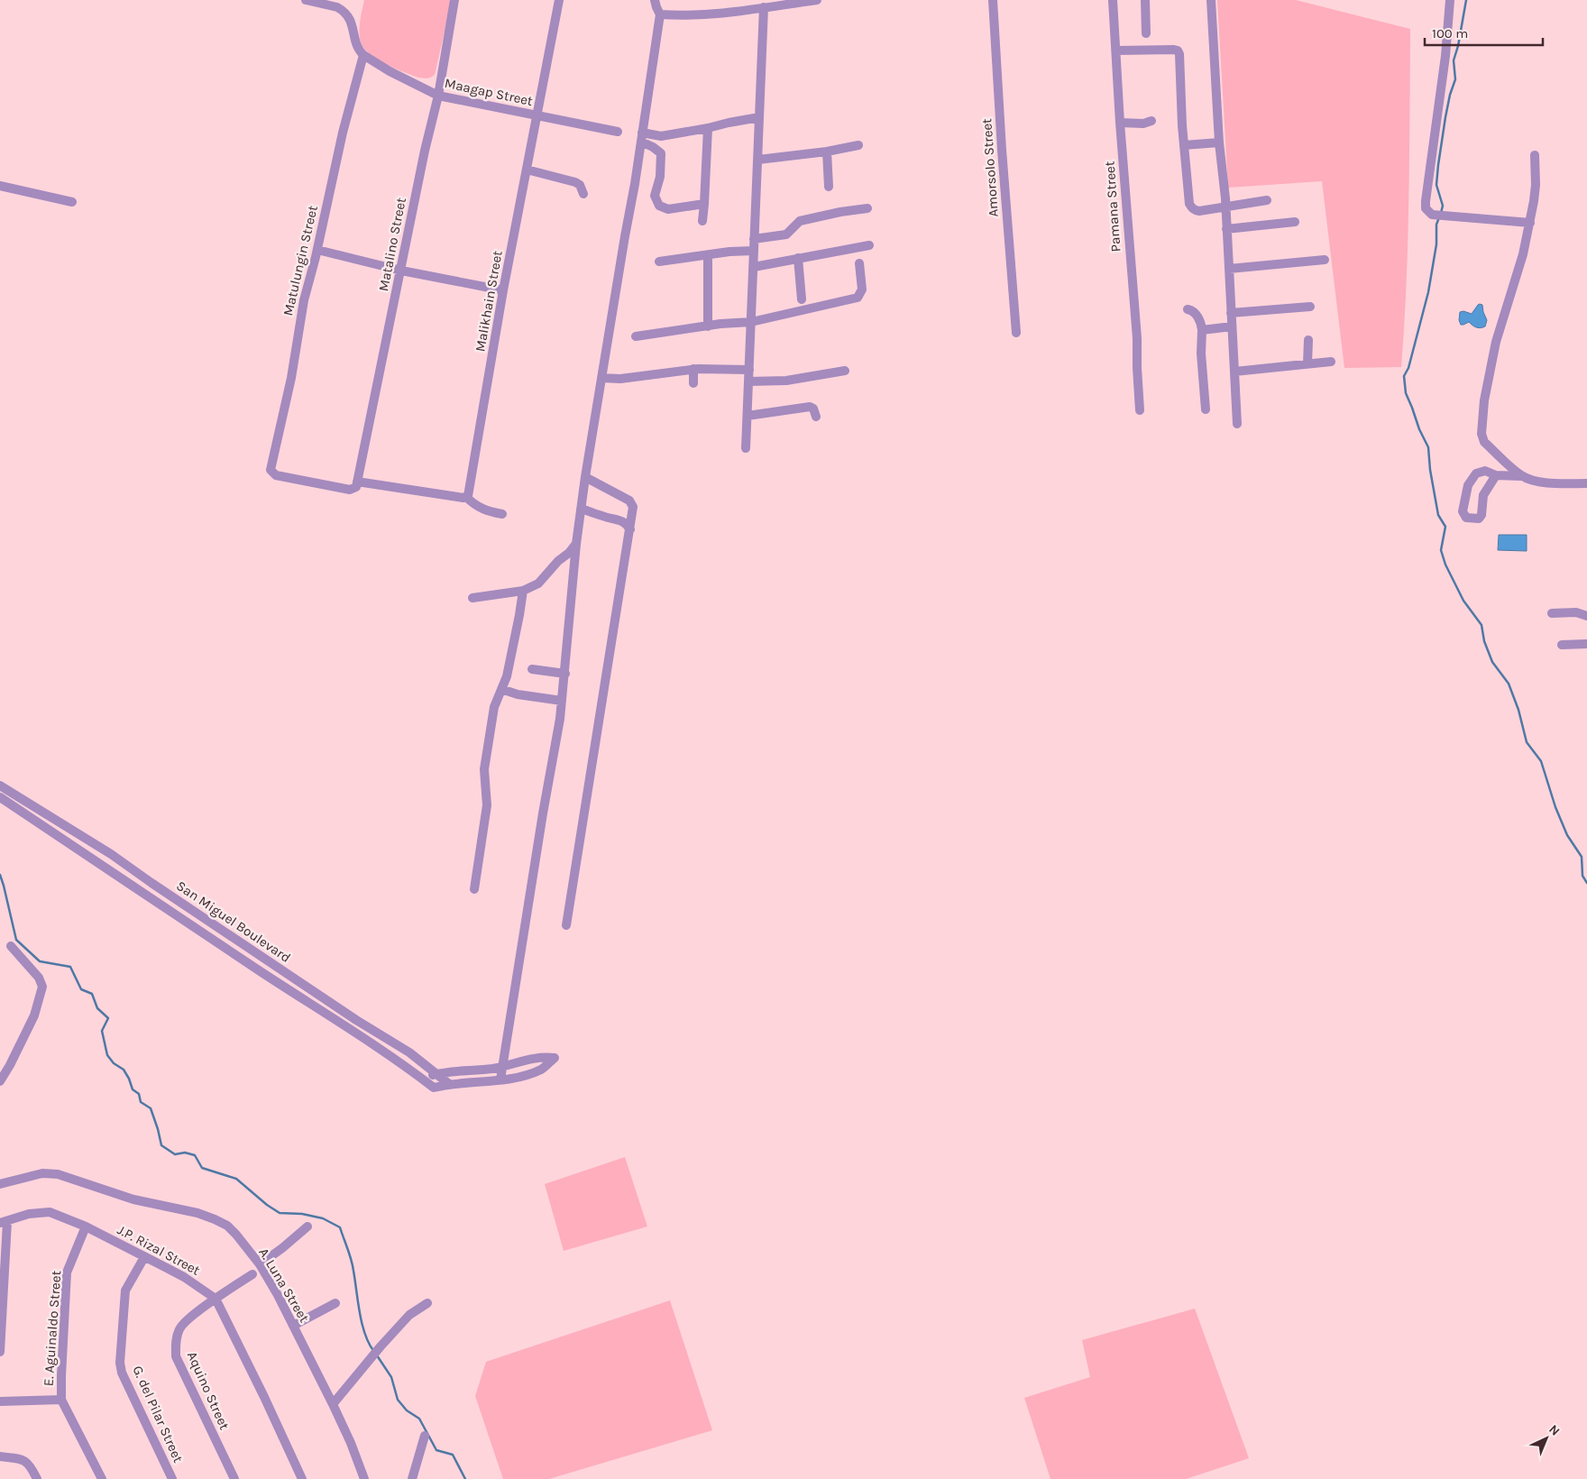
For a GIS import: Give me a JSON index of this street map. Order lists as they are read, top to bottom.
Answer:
{
  "streets": {
    "street": [
      "Maagap Street",
      "Amorsolo Street",
      "Pamana Street",
      "Matalino Street",
      "Matulungin Street",
      "Malikhain Street",
      "San Miguel Boulevard",
      "J.P. Rizal Street",
      "A. Luna Street",
      "E. Aguinaldo Street",
      "Aquino Street",
      "G. del Pilar Street"
    ]
  },
  "crossings": [
    ["Maagap Street", "Matalino Street"],
    ["Maagap Street", "Matulungin Street"],
    ["Maagap Street", "Malikhain Street"],
    ["Matalino Street", "Matulungin Street"],
    ["J.P. Rizal Street", "E. Aguinaldo Street"],
    ["J.P. Rizal Street", "Aquino Street"],
    ["J.P. Rizal Street", "G. del Pilar Street"]
  ],
  "scale_bar": "100 m",
  "north": "top right"
}
